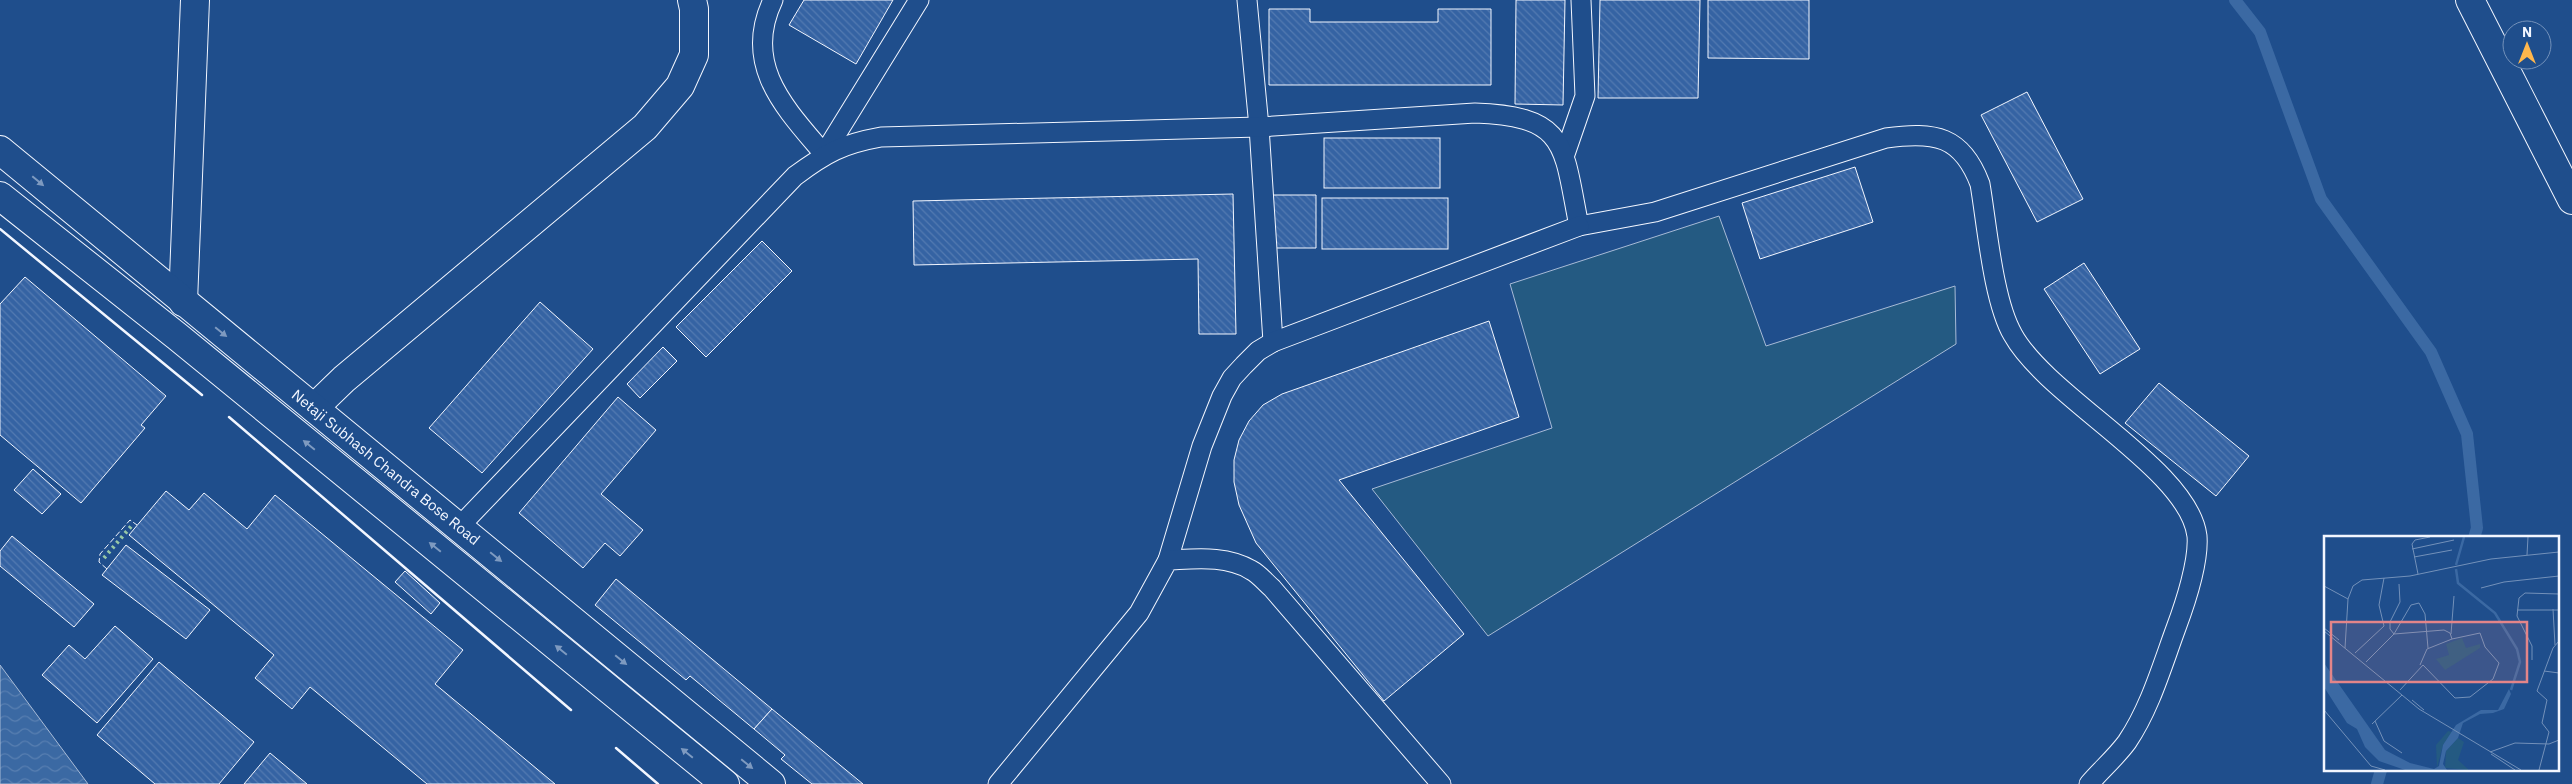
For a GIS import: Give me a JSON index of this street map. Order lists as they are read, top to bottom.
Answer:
{
  "streets": {
    "street": ["Netaji Subhash Chandra Bose Road"]
  },
  "north": "top"
}
